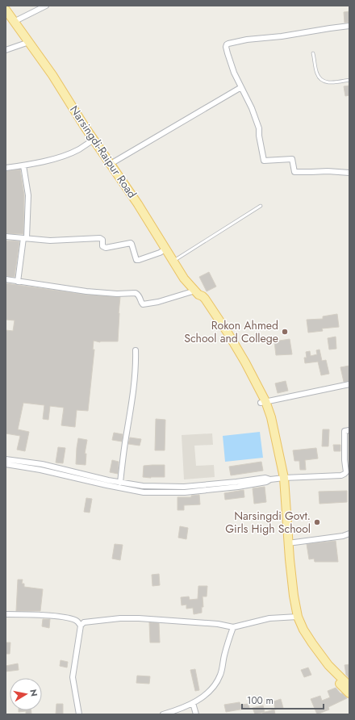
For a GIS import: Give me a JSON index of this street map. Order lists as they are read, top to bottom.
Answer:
{
  "streets": {
    "main road": ["Narsingdi-Raipur Road"]
  },
  "places": ["Rokon Ahmed School and College", "Narsingdi Govt. Girls High School"],
  "scale_bar": "100 m",
  "north": "right"
}
